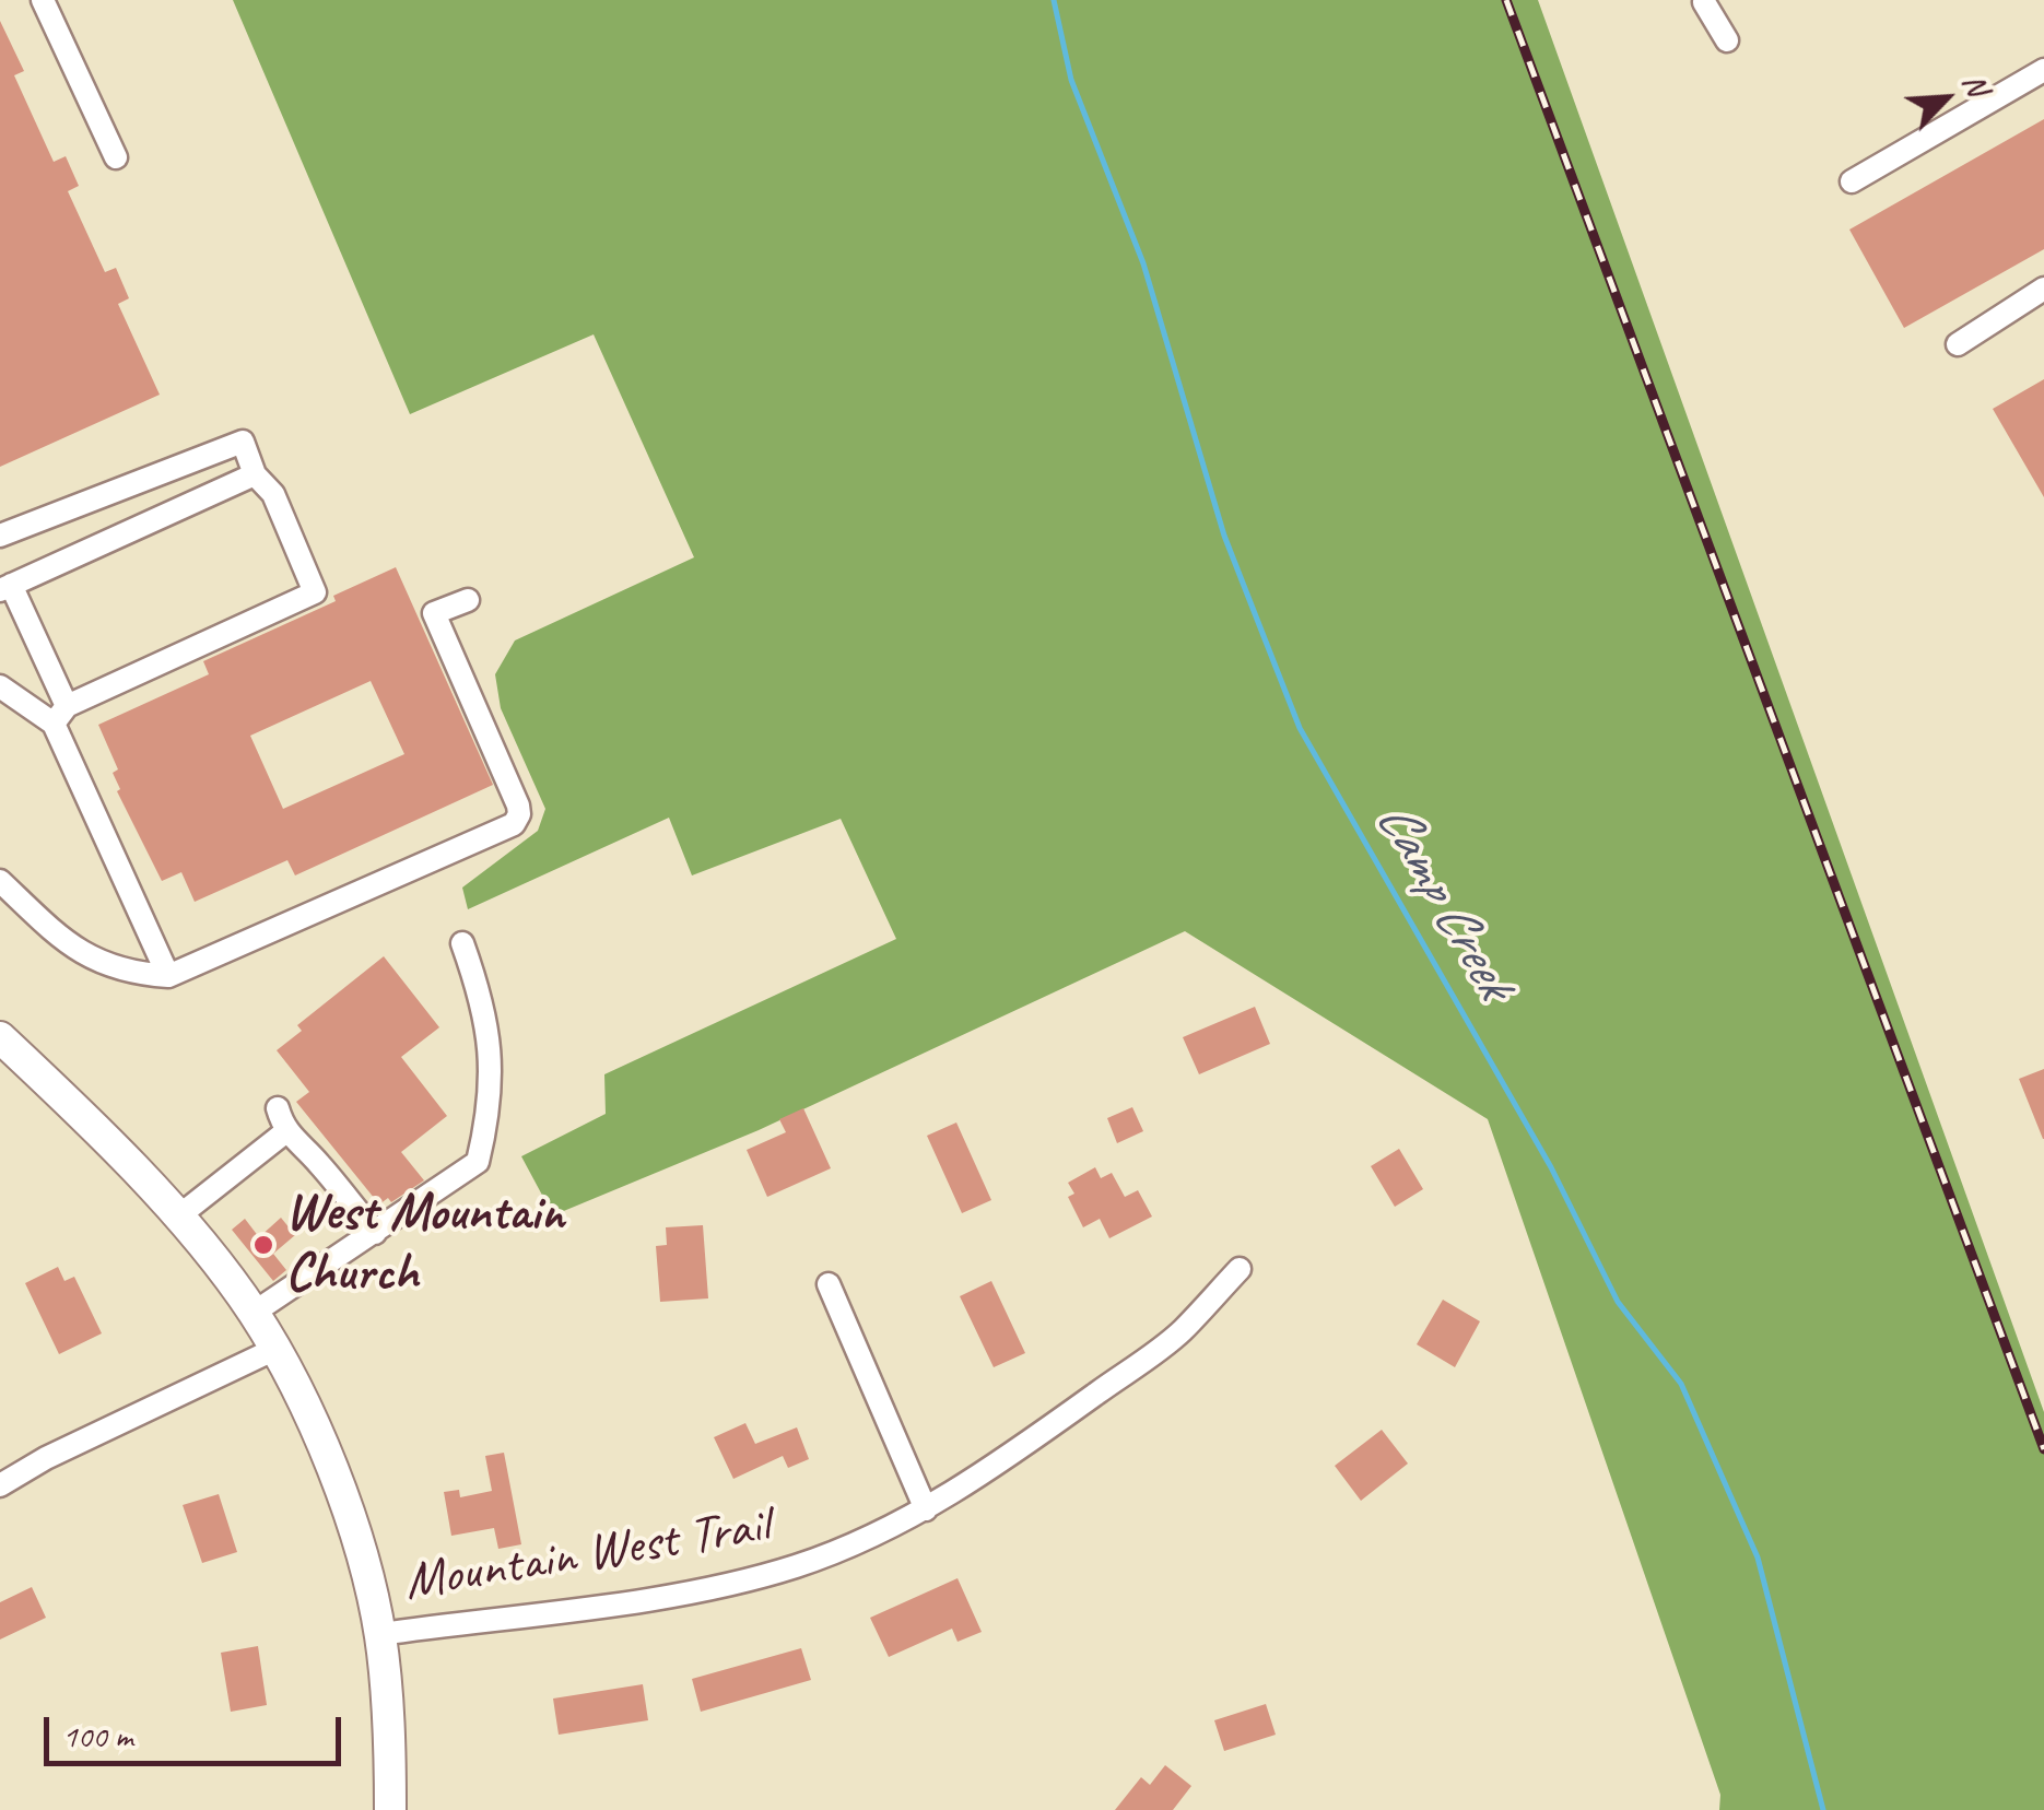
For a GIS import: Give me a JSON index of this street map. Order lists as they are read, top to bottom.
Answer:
{
  "streets": {
    "street": ["Mountain West Trail"]
  },
  "water": ["Camp Creek"],
  "places": ["West Mountain Church"],
  "scale_bar": "100 m",
  "north": "top right"
}
